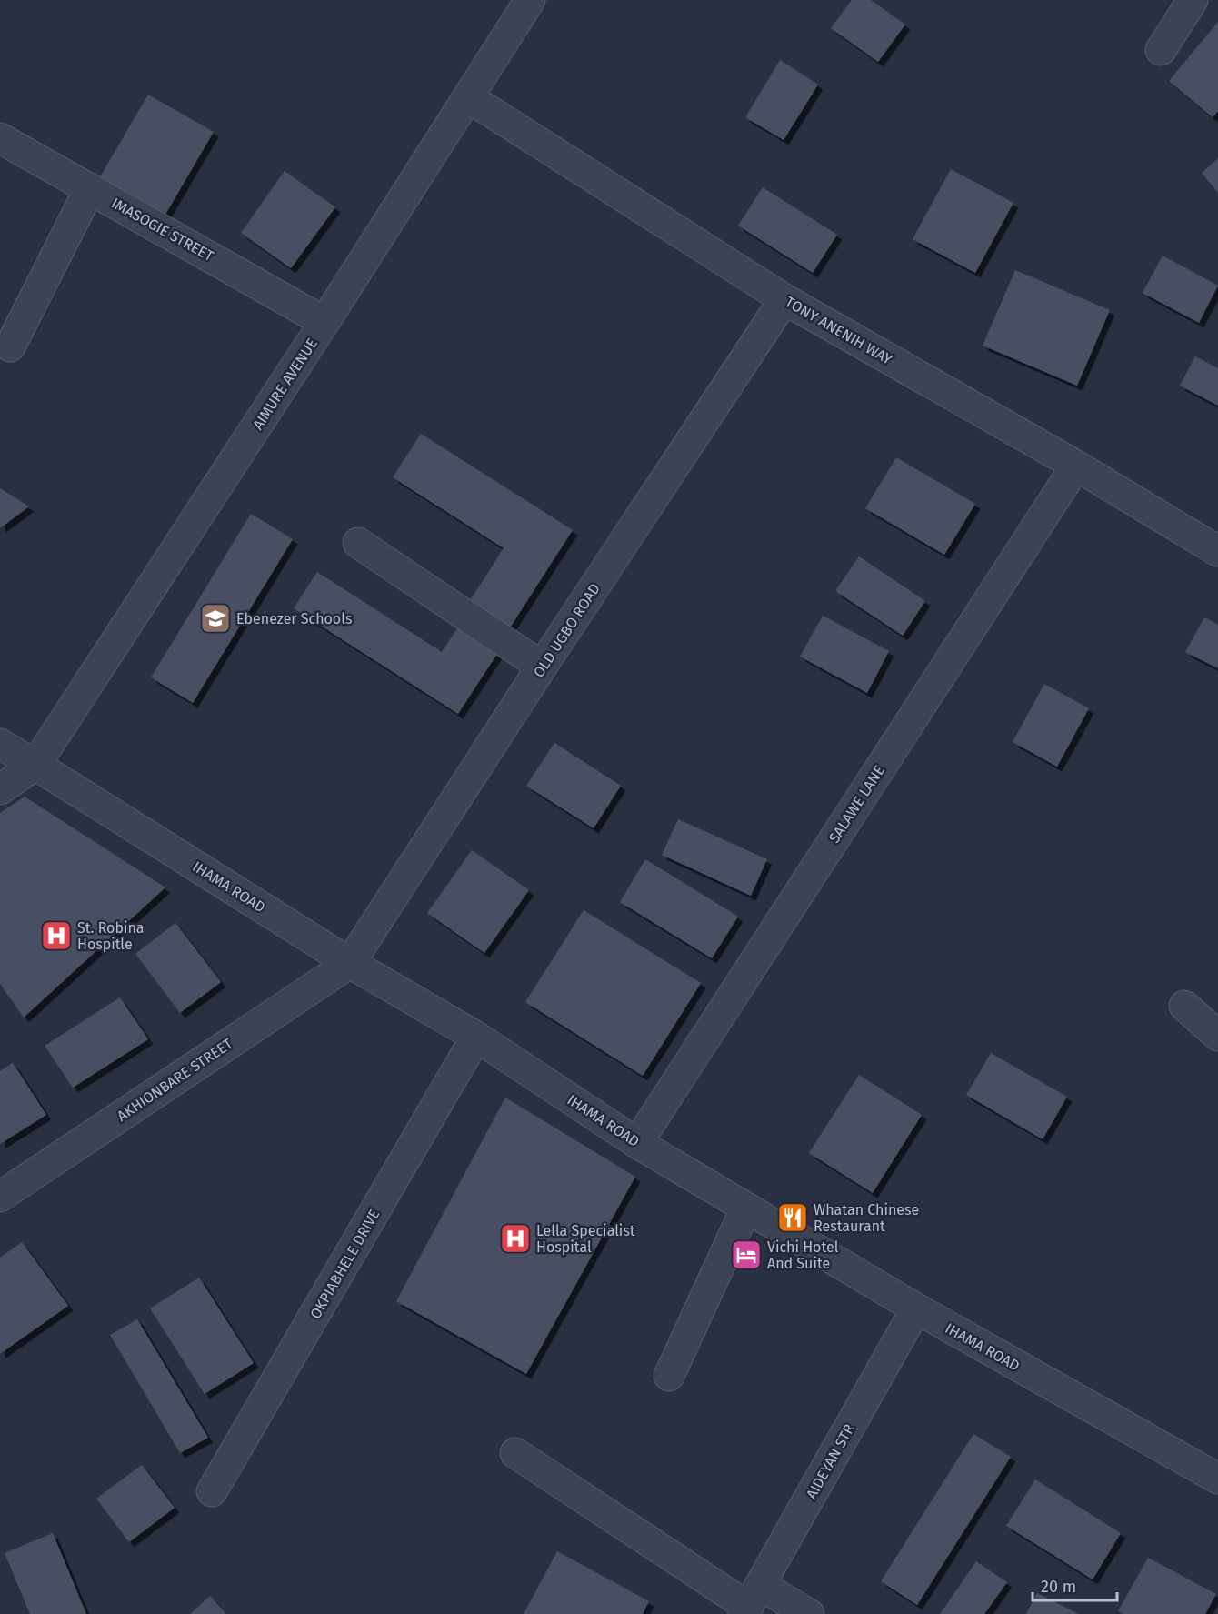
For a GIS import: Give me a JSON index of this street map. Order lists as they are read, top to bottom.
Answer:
{
  "streets": {
    "street": [
      "IMASOGIE STREET",
      "TONY ANENIH WAY",
      "AIMURE AVENUE",
      "OLD UGBO ROAD",
      "SALAWE LANE",
      "IHAMA ROAD",
      "AKHIONBARE STREET",
      "OKPIABHELE DRIVE",
      "AIDEYAN STR"
    ]
  },
  "crossings": [
    ["IMASOGIE STREET", "AIMURE AVENUE"],
    ["TONY ANENIH WAY", "AIMURE AVENUE"],
    ["TONY ANENIH WAY", "OLD UGBO ROAD"],
    ["TONY ANENIH WAY", "SALAWE LANE"],
    ["AIMURE AVENUE", "IHAMA ROAD"],
    ["OLD UGBO ROAD", "IHAMA ROAD"],
    ["OLD UGBO ROAD", "AKHIONBARE STREET"],
    ["SALAWE LANE", "IHAMA ROAD"],
    ["IHAMA ROAD", "AKHIONBARE STREET"],
    ["IHAMA ROAD", "OKPIABHELE DRIVE"],
    ["IHAMA ROAD", "AIDEYAN STR"]
  ],
  "places": {
    "school or university": ["Ebenezer Schools"],
    "hospital": ["St. Robina Hospitle", "Lella Specialist Hospital"],
    "restaurant": ["Whatan Chinese Restaurant"],
    "hotel": ["Vichi Hotel And Suite"]
  },
  "scale_bar": "20 m"
}
